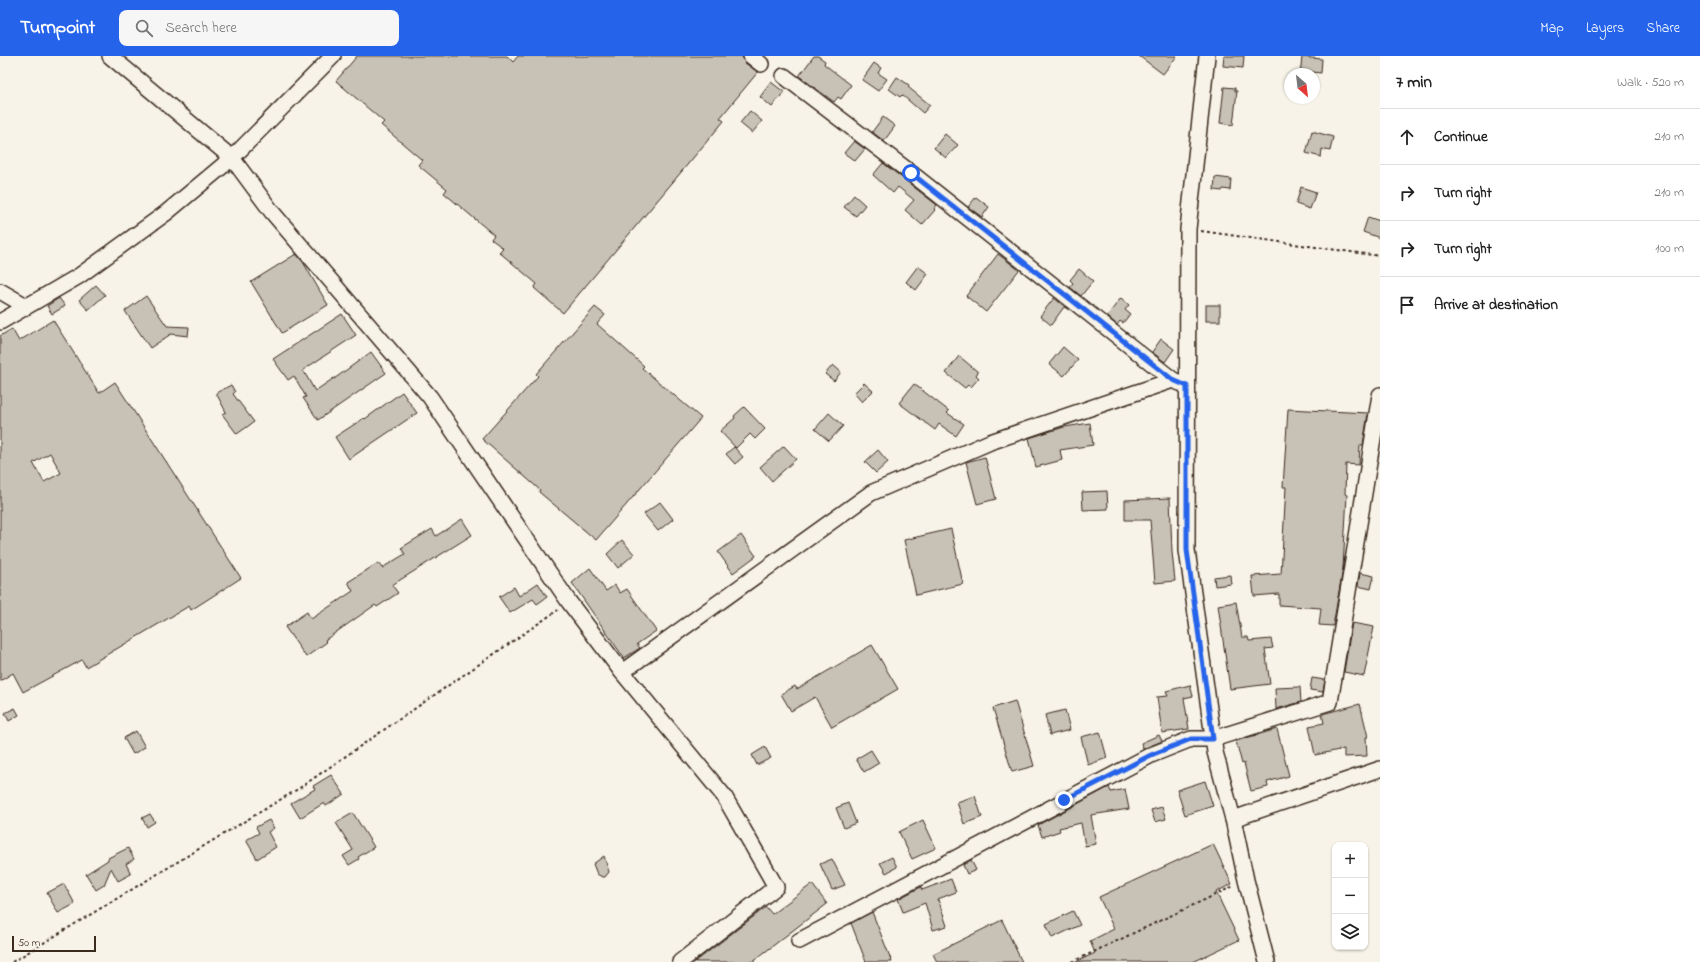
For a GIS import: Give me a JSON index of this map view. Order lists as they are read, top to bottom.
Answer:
{
  "scale_bar": "50 m",
  "north": "bottom right",
  "page": {
    "header": "Turnpoint",
    "search": "Search here",
    "nav": ["Map", "Layers", "Share"],
    "heading": ["7 min", "Walk · 520 m"],
    "list": [
      ["Continue", "210 m"],
      ["Turn right", "210 m"],
      ["Turn right", "100 m"],
      "Arrive at destination"
    ],
    "map_buttons": ["+", "−"],
    "scale": "50 m"
  }
}
